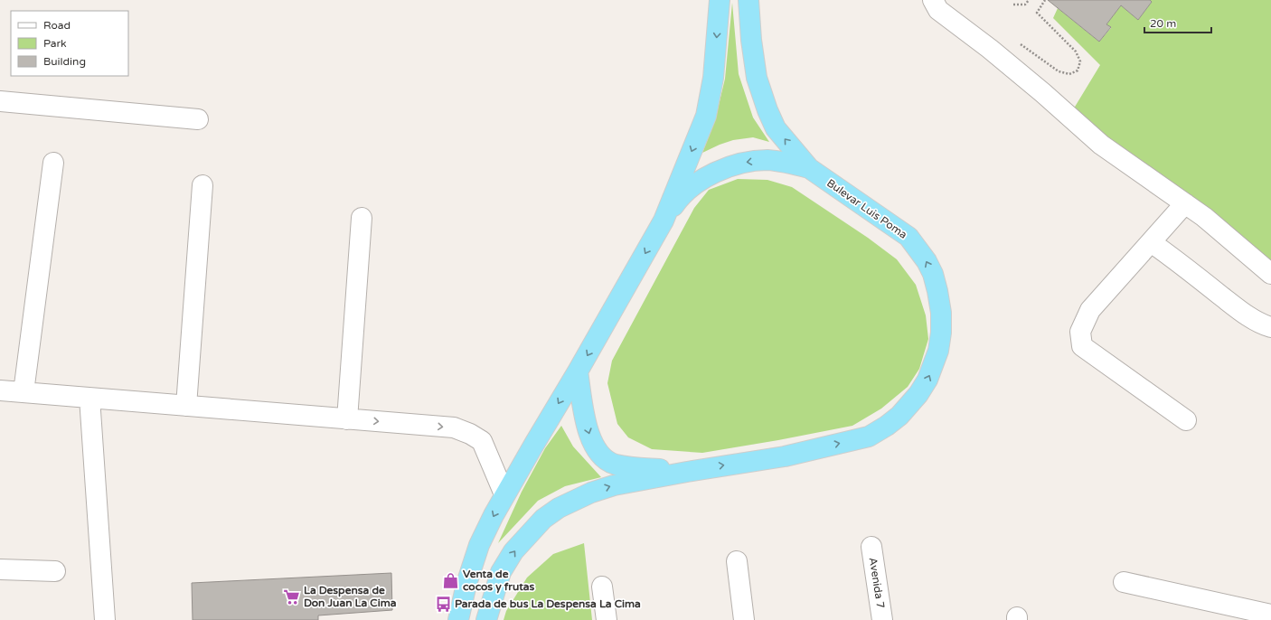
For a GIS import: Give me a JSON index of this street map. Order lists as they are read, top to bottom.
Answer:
{
  "streets": {
    "highway": ["Bulevar Luis Poma"],
    "street": ["Avenida 7"]
  },
  "places": {
    "shop": ["Venta de cocos y frutas"],
    "supermarket": ["La Despensa de Don Juan La Cima"],
    "bus stop": ["Parada de bus La Despensa La Cima"]
  },
  "legend": ["Road", "Park", "Building"],
  "scale_bar": "20 m"
}
